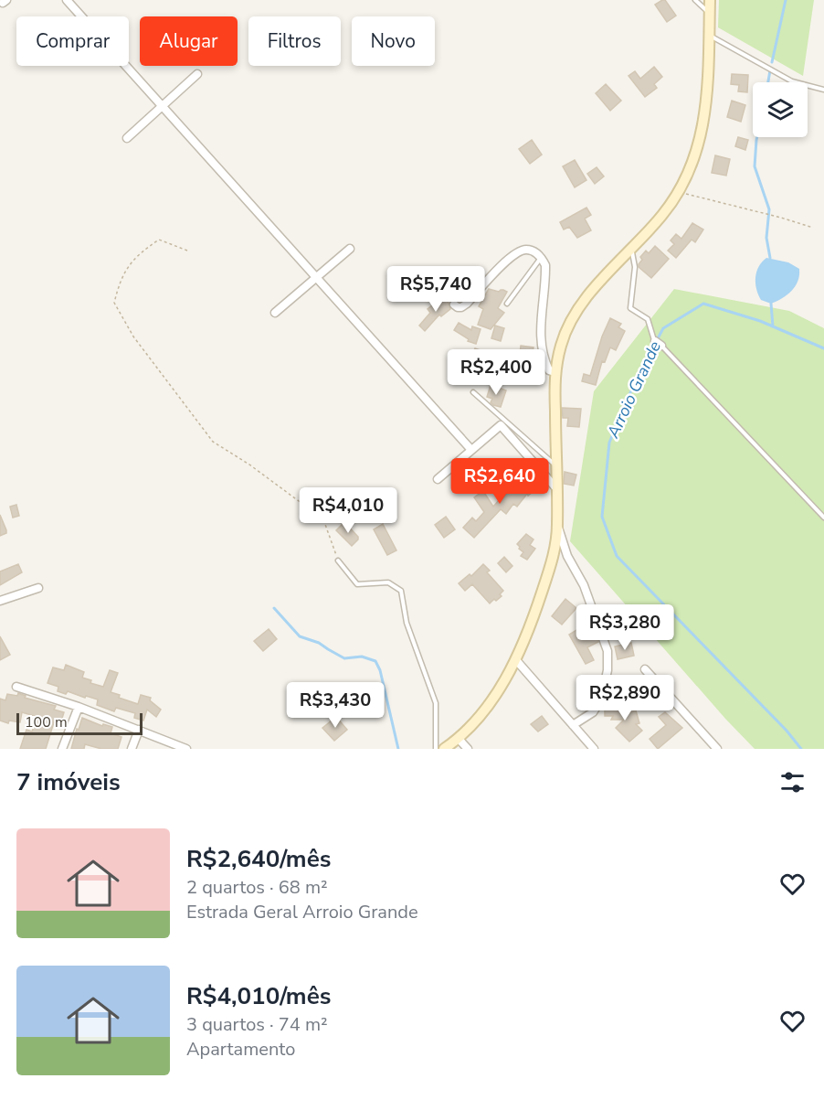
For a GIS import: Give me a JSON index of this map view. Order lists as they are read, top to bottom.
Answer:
{
  "water": ["Arroio Grande"],
  "scale_bar": "100 m",
  "page": {
    "chip": [
      "Comprar",
      "Alugar",
      "Filtros",
      "Novo"
    ],
    "price": [
      "R$5,740",
      "R$2,400",
      "R$2,640",
      "R$4,010",
      "R$3,280",
      "R$2,890",
      "R$3,430"
    ],
    "scale": "100 m",
    "heading": "7 imóveis",
    "list": [
      {
        "name": "R$2,640/mês",
        "note": "2 quartos · 68 m² · Estrada Geral Arroio Grande"
      },
      {
        "name": "R$4,010/mês",
        "note": "3 quartos · 74 m² · Apartamento"
      }
    ]
  }
}
